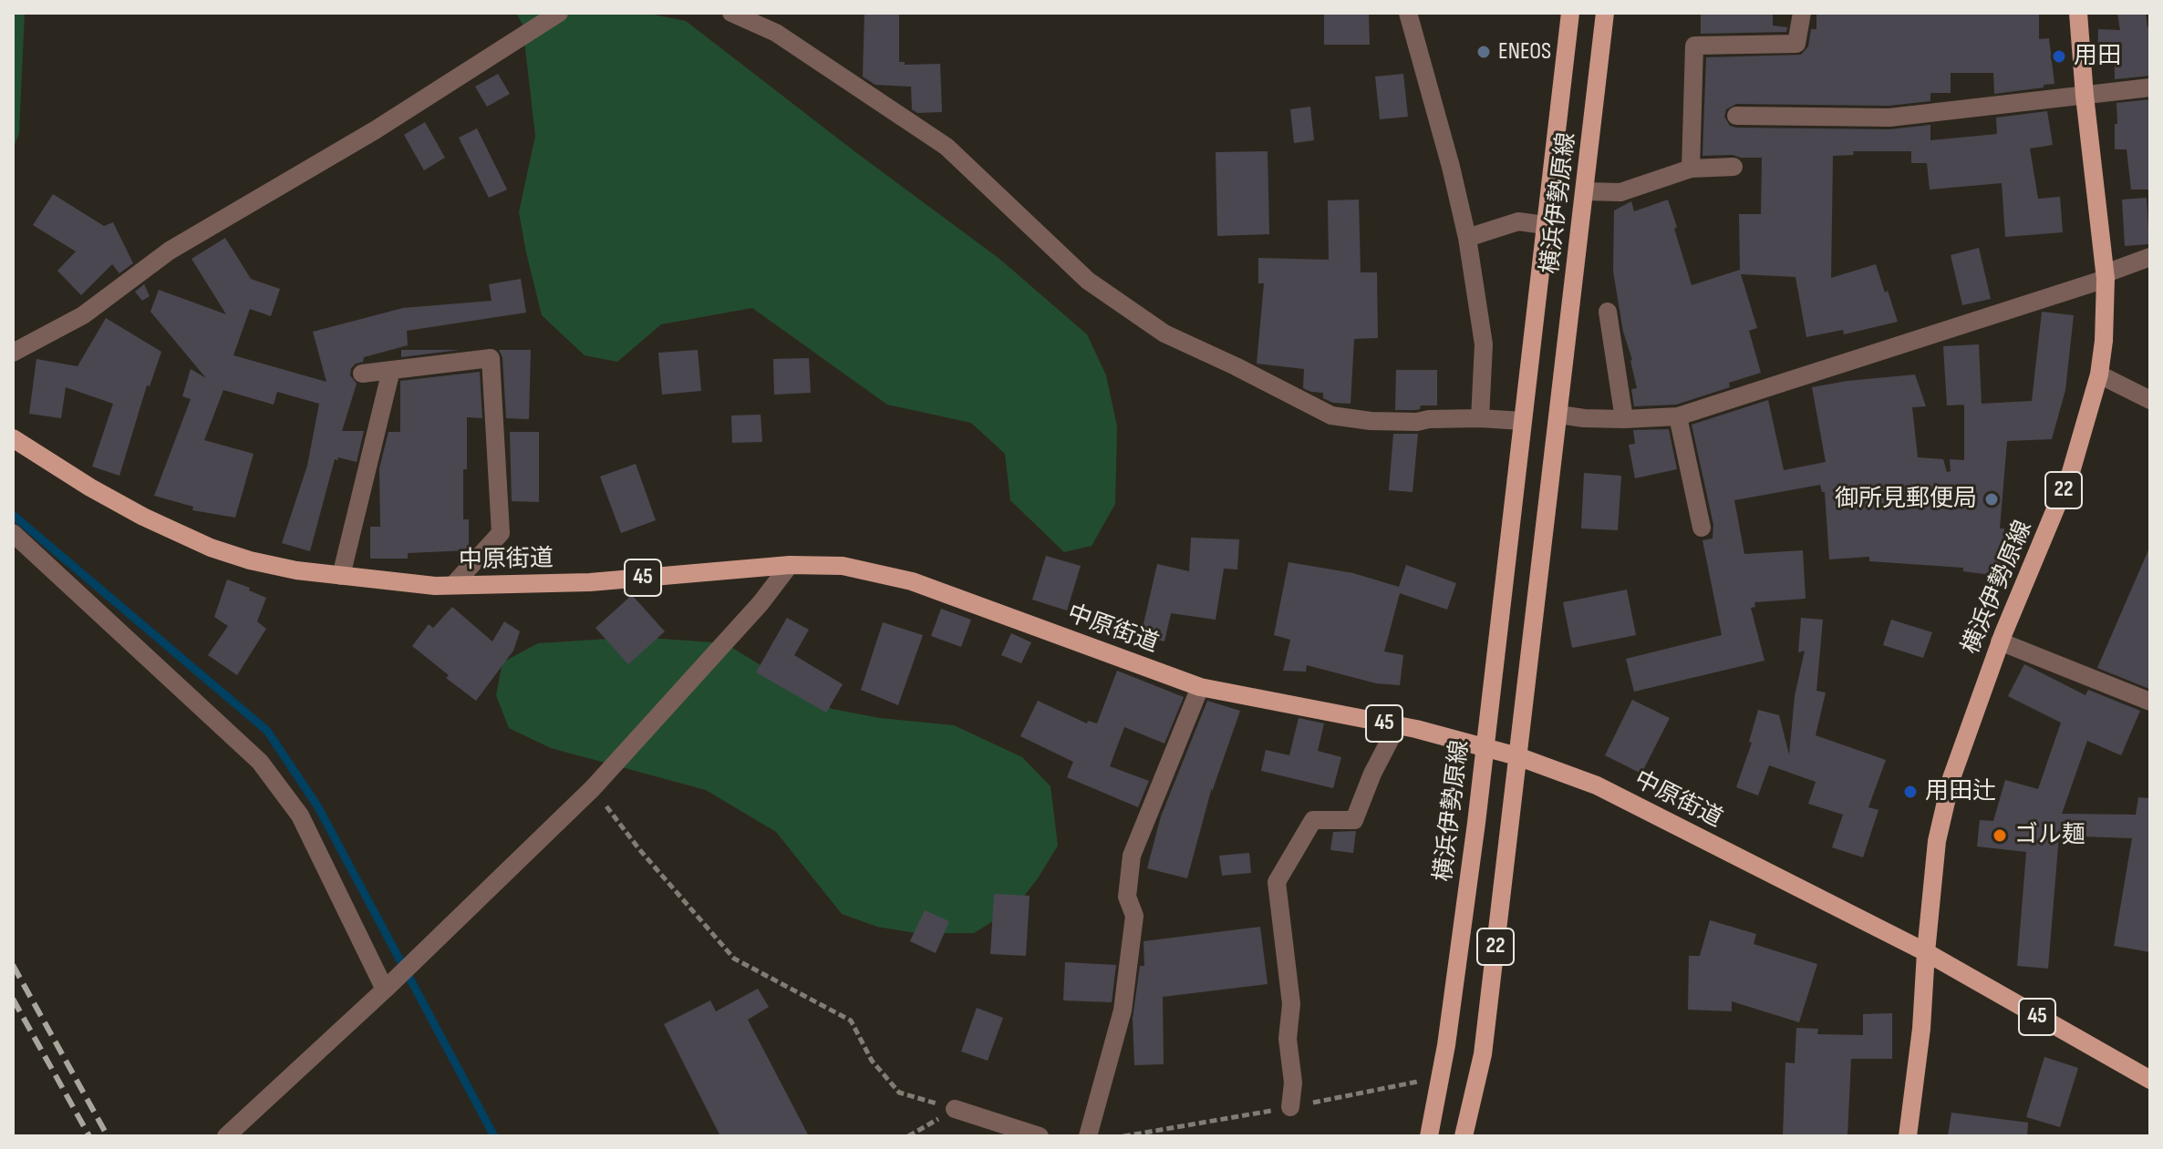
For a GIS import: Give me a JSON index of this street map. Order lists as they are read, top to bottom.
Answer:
{
  "streets": {
    "main road": [
      "横浜伊勢原線",
      "22",
      "中原街道",
      "45"
    ]
  },
  "crossings": [
    ["横浜伊勢原線", "中原街道"]
  ],
  "places": [
    "ENEOS",
    "用田",
    "御所見郵便局",
    "用田辻",
    "ゴル麺"
  ]
}
